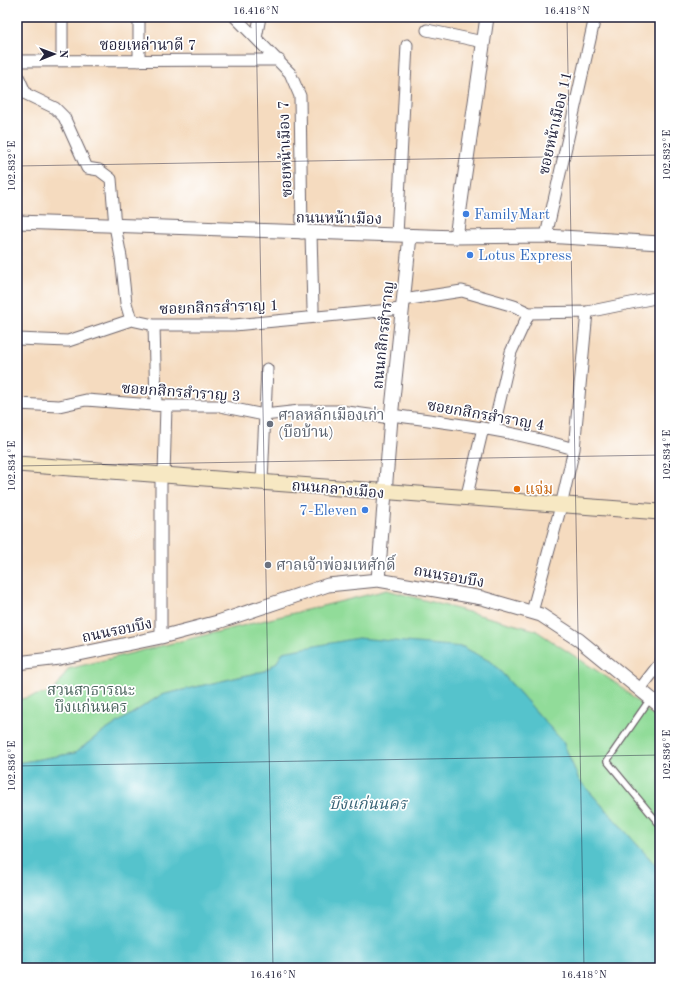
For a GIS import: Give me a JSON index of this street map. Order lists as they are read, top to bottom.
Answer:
{
  "streets": {
    "main road": ["ถนนกลางเมือง"],
    "street": [
      "ซอยเหล่านาดี 7",
      "ซอยหน้าเมือง 11",
      "ซอยหน้าเมือง 7",
      "ถนนหน้าเมือง",
      "ซอยกสิกรสำราญ 1",
      "ถนนกสิกรสำราญ",
      "ซอยกสิกรสำราญ 3",
      "ซอยกสิกรสำราญ 4",
      "ถนนรอบบึง"
    ]
  },
  "crossings": [
    ["ซอยเหล่านาดี 7", "ซอยหน้าเมือง 7"],
    ["ซอยหน้าเมือง 11", "ถนนหน้าเมือง"],
    ["ซอยหน้าเมือง 7", "ถนนหน้าเมือง"],
    ["ถนนหน้าเมือง", "ถนนกสิกรสำราญ"],
    ["ซอยกสิกรสำราญ 1", "ถนนกสิกรสำราญ"],
    ["ถนนกสิกรสำราญ", "ซอยกสิกรสำราญ 3"],
    ["ถนนกสิกรสำราญ", "ซอยกสิกรสำราญ 4"],
    ["ถนนกสิกรสำราญ", "ถนนกลางเมือง"],
    ["ถนนกสิกรสำราญ", "ถนนรอบบึง"],
    ["ซอยกสิกรสำราญ 3", "ซอยกสิกรสำราญ 4"]
  ],
  "water": ["บึงแก่นนคร"],
  "parks": ["สวนสาธารณะ บึงแก่นนคร"],
  "places": [
    "FamilyMart",
    "Lotus Express",
    "ศาลหลักเมืองเก่า (บือบ้าน)",
    "แจ่ม",
    "7-Eleven",
    "ศาลเจ้าพ่อมเหศักดิ์"
  ],
  "north": "right",
  "coordinates": [
    "16.416°N",
    "16.418°N",
    "102.832°E",
    "102.834°E",
    "102.836°E"
  ]
}
